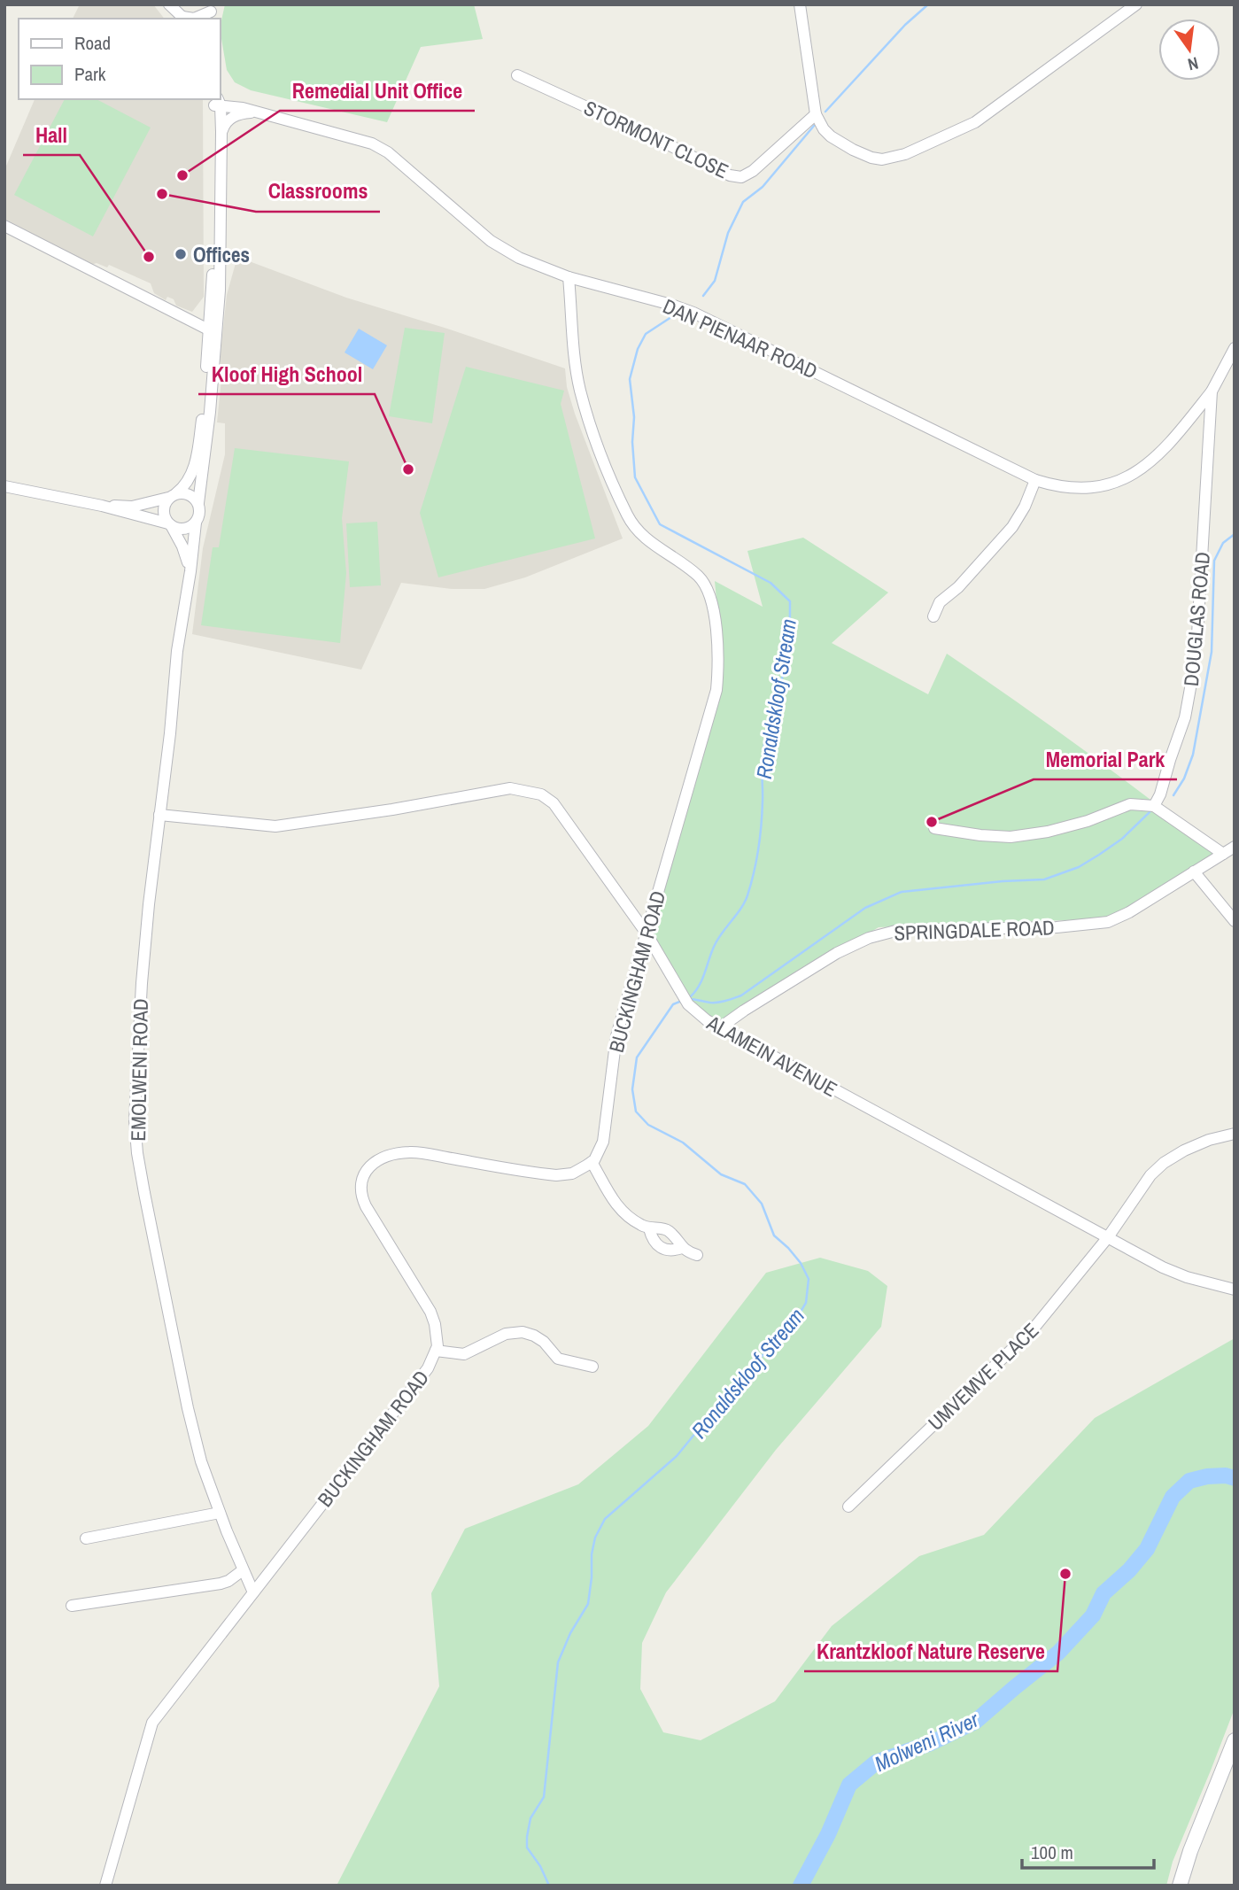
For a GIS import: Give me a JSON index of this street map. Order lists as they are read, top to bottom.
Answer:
{
  "streets": {
    "street": [
      "STORMONT CLOSE",
      "DAN PIENAAR ROAD",
      "DOUGLAS ROAD",
      "SPRINGDALE ROAD",
      "BUCKINGHAM ROAD",
      "ALAMEIN AVENUE",
      "EMOLWENI ROAD",
      "UMVEMVE PLACE"
    ]
  },
  "crossings": [
    ["DAN PIENAAR ROAD", "DOUGLAS ROAD"],
    ["DAN PIENAAR ROAD", "BUCKINGHAM ROAD"],
    ["SPRINGDALE ROAD", "ALAMEIN AVENUE"],
    ["BUCKINGHAM ROAD", "ALAMEIN AVENUE"],
    ["BUCKINGHAM ROAD", "EMOLWENI ROAD"],
    ["ALAMEIN AVENUE", "EMOLWENI ROAD"],
    ["ALAMEIN AVENUE", "UMVEMVE PLACE"]
  ],
  "water": ["Ronaldskloof Stream", "Molweni River"],
  "places": [
    "Remedial Unit Office",
    "Classrooms",
    "Offices",
    "Hall",
    "Kloof High School",
    "Memorial Park",
    "Krantzkloof Nature Reserve"
  ],
  "legend": ["Road", "Park"],
  "scale_bar": "100 m",
  "north": "bottom"
}
